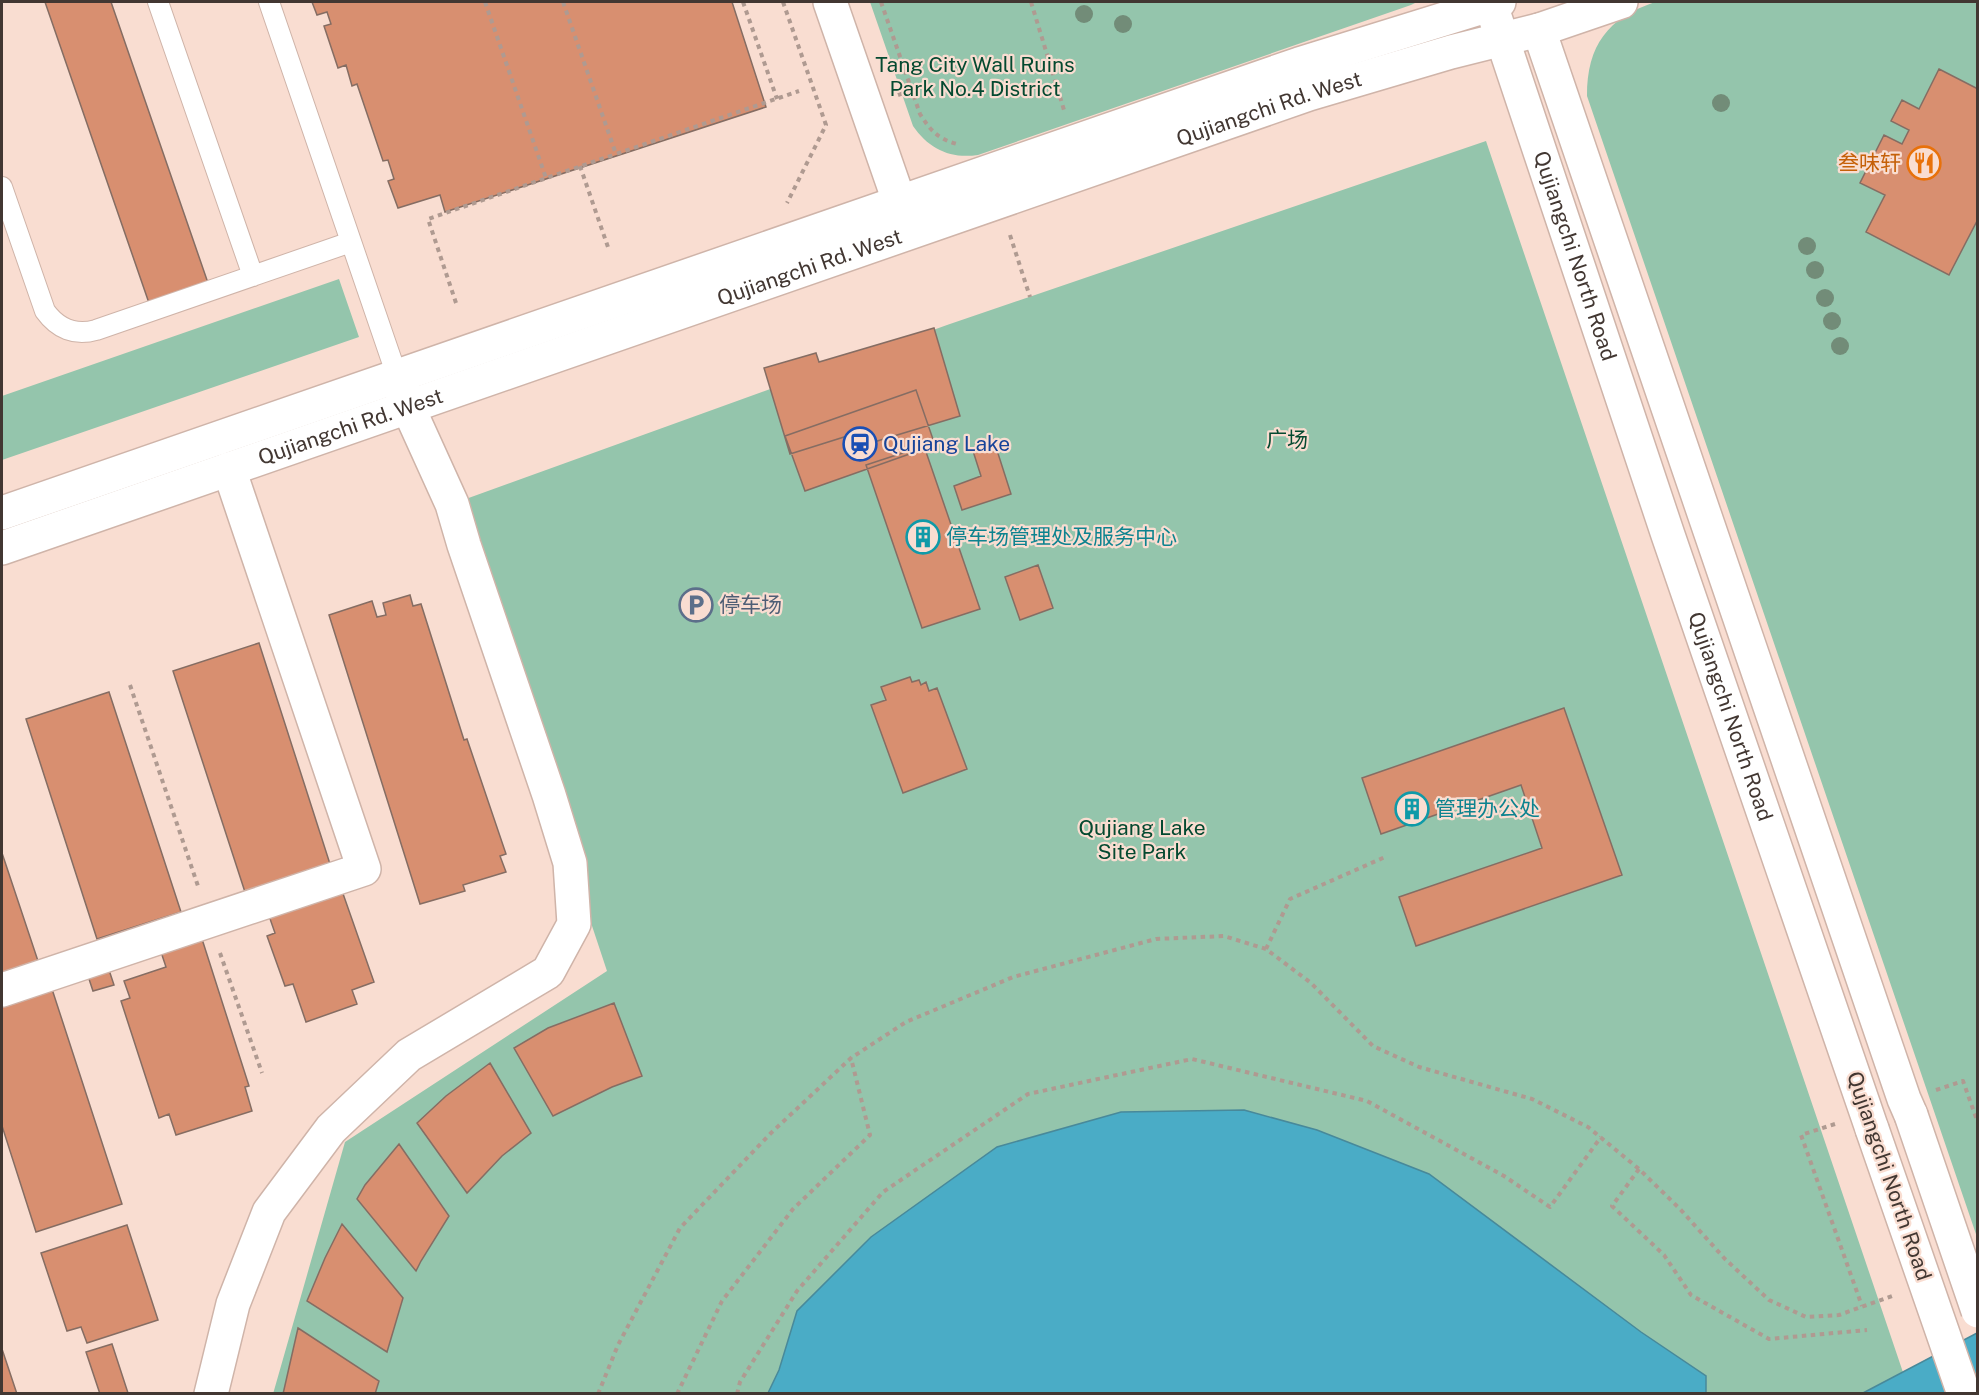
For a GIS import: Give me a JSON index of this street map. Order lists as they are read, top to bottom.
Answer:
{
  "streets": {
    "street": ["Qujiangchi Rd. West", "Qujiangchi North Road"]
  },
  "crossings": [
    ["Qujiangchi Rd. West", "Qujiangchi North Road"]
  ],
  "parks": ["Tang City Wall Ruins Park No.4 District", "广场", "Qujiang Lake Site Park"],
  "places": {
    "restaurant": ["叁味轩"],
    "station": ["Qujiang Lake"],
    "building": ["停车场管理处及服务中心", "管理办公处"],
    "parking": ["停车场"]
  }
}
